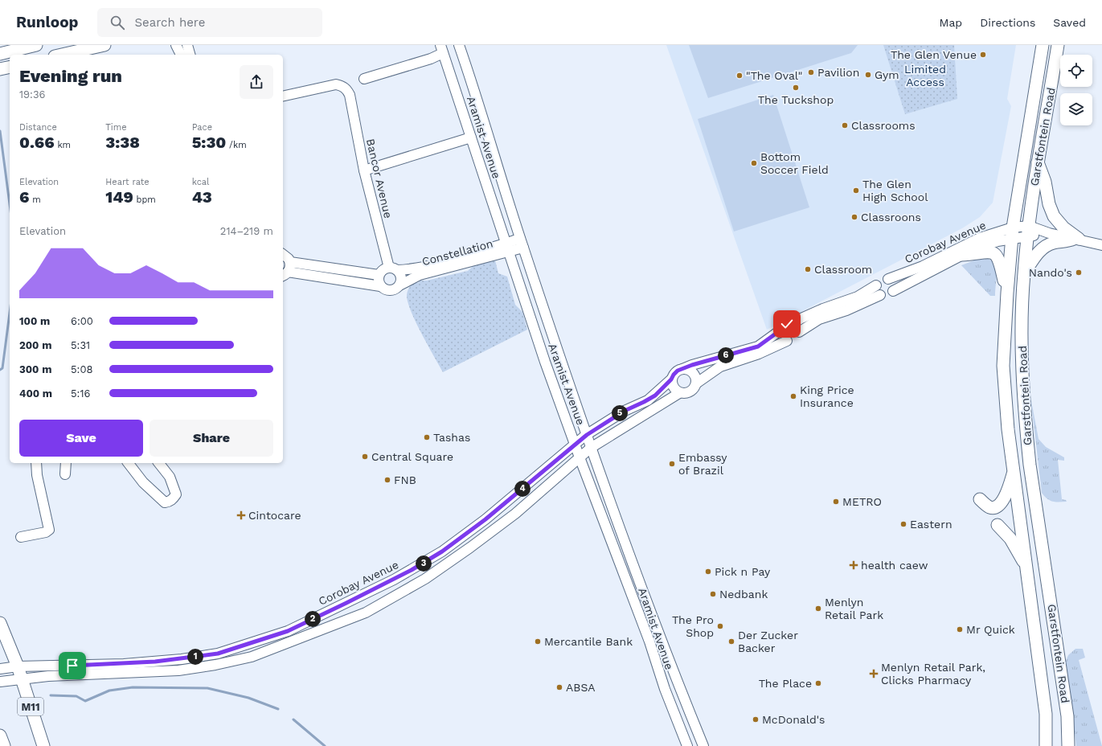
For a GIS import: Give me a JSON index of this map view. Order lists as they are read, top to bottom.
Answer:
{
  "streets": {
    "main road": ["Garstfontein Road", "M11"],
    "street": [
      "Aramist Avenue",
      "Bancor Avenue",
      "Corobay Avenue",
      "Constellation"
    ]
  },
  "crossings": [
    ["Garstfontein Road", "Corobay Avenue"],
    ["Aramist Avenue", "Corobay Avenue"],
    ["Aramist Avenue", "Constellation"],
    ["Bancor Avenue", "Constellation"],
    ["Corobay Avenue", "M11"]
  ],
  "parks": ["Limited Access"],
  "places": {
    "other": [
      "The Glen Venue",
      "Pavilion",
      "Gym",
      "\"The Oval\"",
      "The Tuckshop",
      "Classrooms",
      "Bottom Soccer Field",
      "The Glen High School",
      "Classroons",
      "Classroom",
      "Nando's",
      "King Price Insurance",
      "Tashas",
      "Central Square",
      "Embassy of Brazil",
      "FNB",
      "METRO",
      "Eastern",
      "Pick n Pay",
      "Nedbank",
      "Menlyn Retail Park",
      "The Pro Shop",
      "Mr Quick",
      "Mercantile Bank",
      "Der Zucker Backer",
      "The Place",
      "ABSA",
      "McDonald's"
    ],
    "health": ["Cintocare", "health caew", "Menlyn Retail Park, Clicks Pharmacy"]
  },
  "page": {
    "header": "Runloop",
    "search": "Search here",
    "nav": ["Map", "Directions", "Saved"],
    "heading": ["Evening run", "19:36"],
    "stats": [
      ["Distance", "0.66 km"],
      ["Time", "3:38"],
      ["Pace", "5:30 /km"],
      ["Elevation", "6 m"],
      ["Heart rate", "149 bpm"],
      ["kcal", "43"]
    ],
    "chart": ["Elevation", "214–219 m"],
    "list": [
      {
        "name": "100 m",
        "note": "6:00"
      },
      {
        "name": "200 m",
        "note": "5:31"
      },
      {
        "name": "300 m",
        "note": "5:08"
      },
      {
        "name": "400 m",
        "note": "5:16"
      }
    ],
    "pins": [
      "6",
      "5",
      "4",
      "3",
      "2",
      "1"
    ],
    "buttons": ["Save", "Share"]
  }
}
